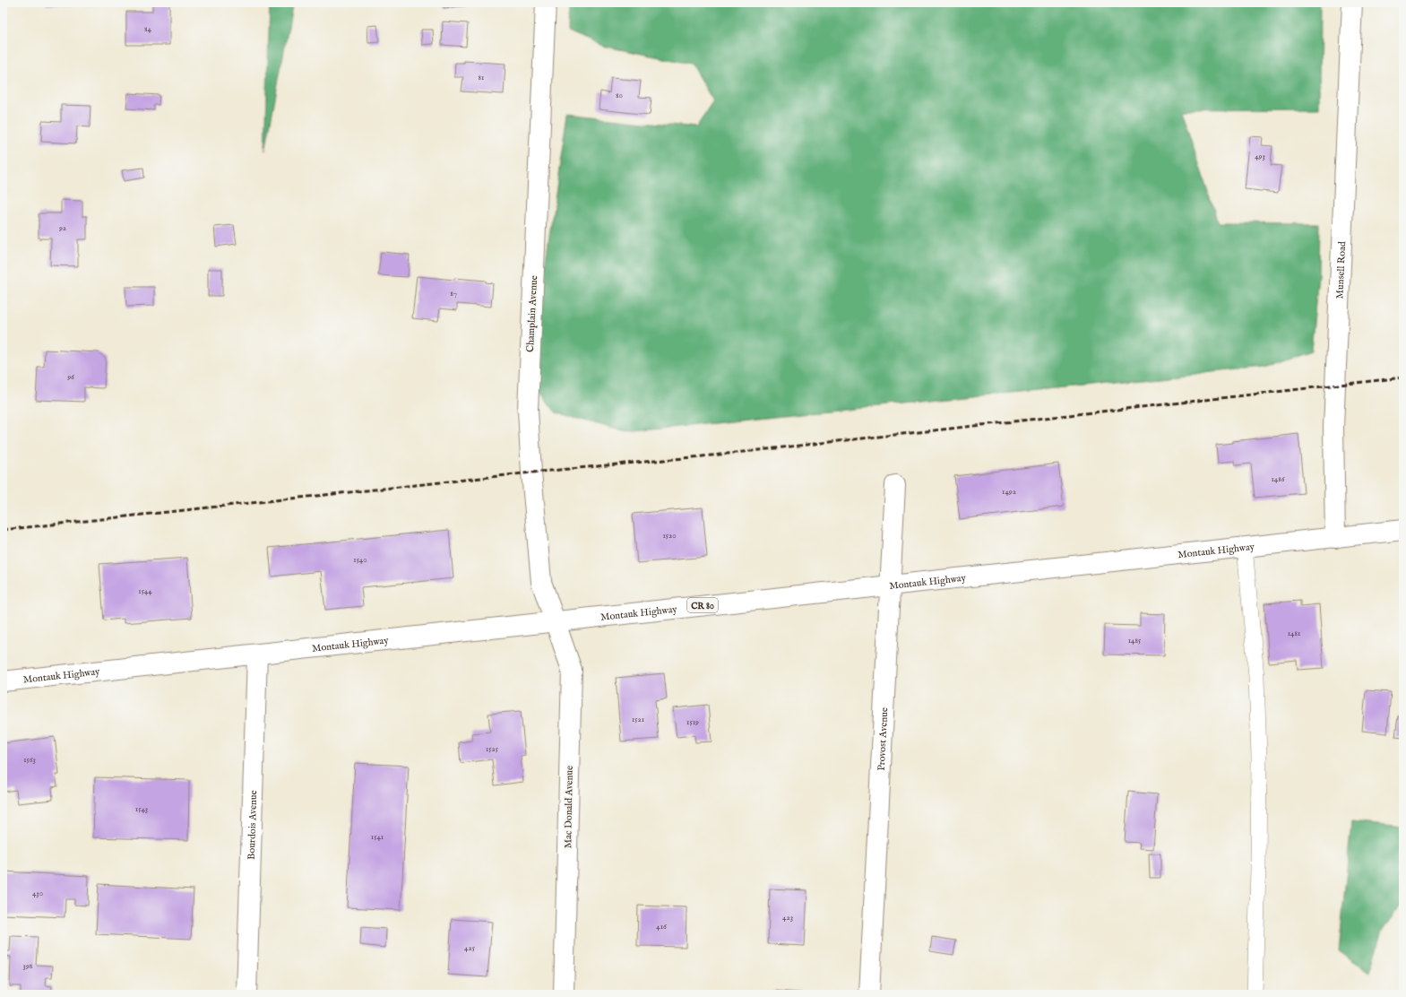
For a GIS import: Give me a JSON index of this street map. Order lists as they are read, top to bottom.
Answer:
{
  "streets": {
    "street": [
      "Munsell Road",
      "Champlain Avenue",
      "Montauk Highway",
      "CR 80",
      "Provost Avenue",
      "Mac Donald Avenue",
      "Bourdois Avenue"
    ]
  },
  "crossings": [
    ["Munsell Road", "Montauk Highway"],
    ["Champlain Avenue", "Montauk Highway"],
    ["Champlain Avenue", "Mac Donald Avenue"],
    ["Montauk Highway", "Provost Avenue"],
    ["Montauk Highway", "Mac Donald Avenue"],
    ["Montauk Highway", "Bourdois Avenue"]
  ],
  "house_numbers": [
    "84",
    "81",
    "80",
    "493",
    "92",
    "87",
    "96",
    "1486",
    "1492",
    "1520",
    "1540",
    "1544",
    "1481",
    "1485",
    "1521",
    "1519",
    "1525",
    "1563",
    "1543",
    "1541",
    "430",
    "423",
    "416",
    "425",
    "398"
  ]
}
